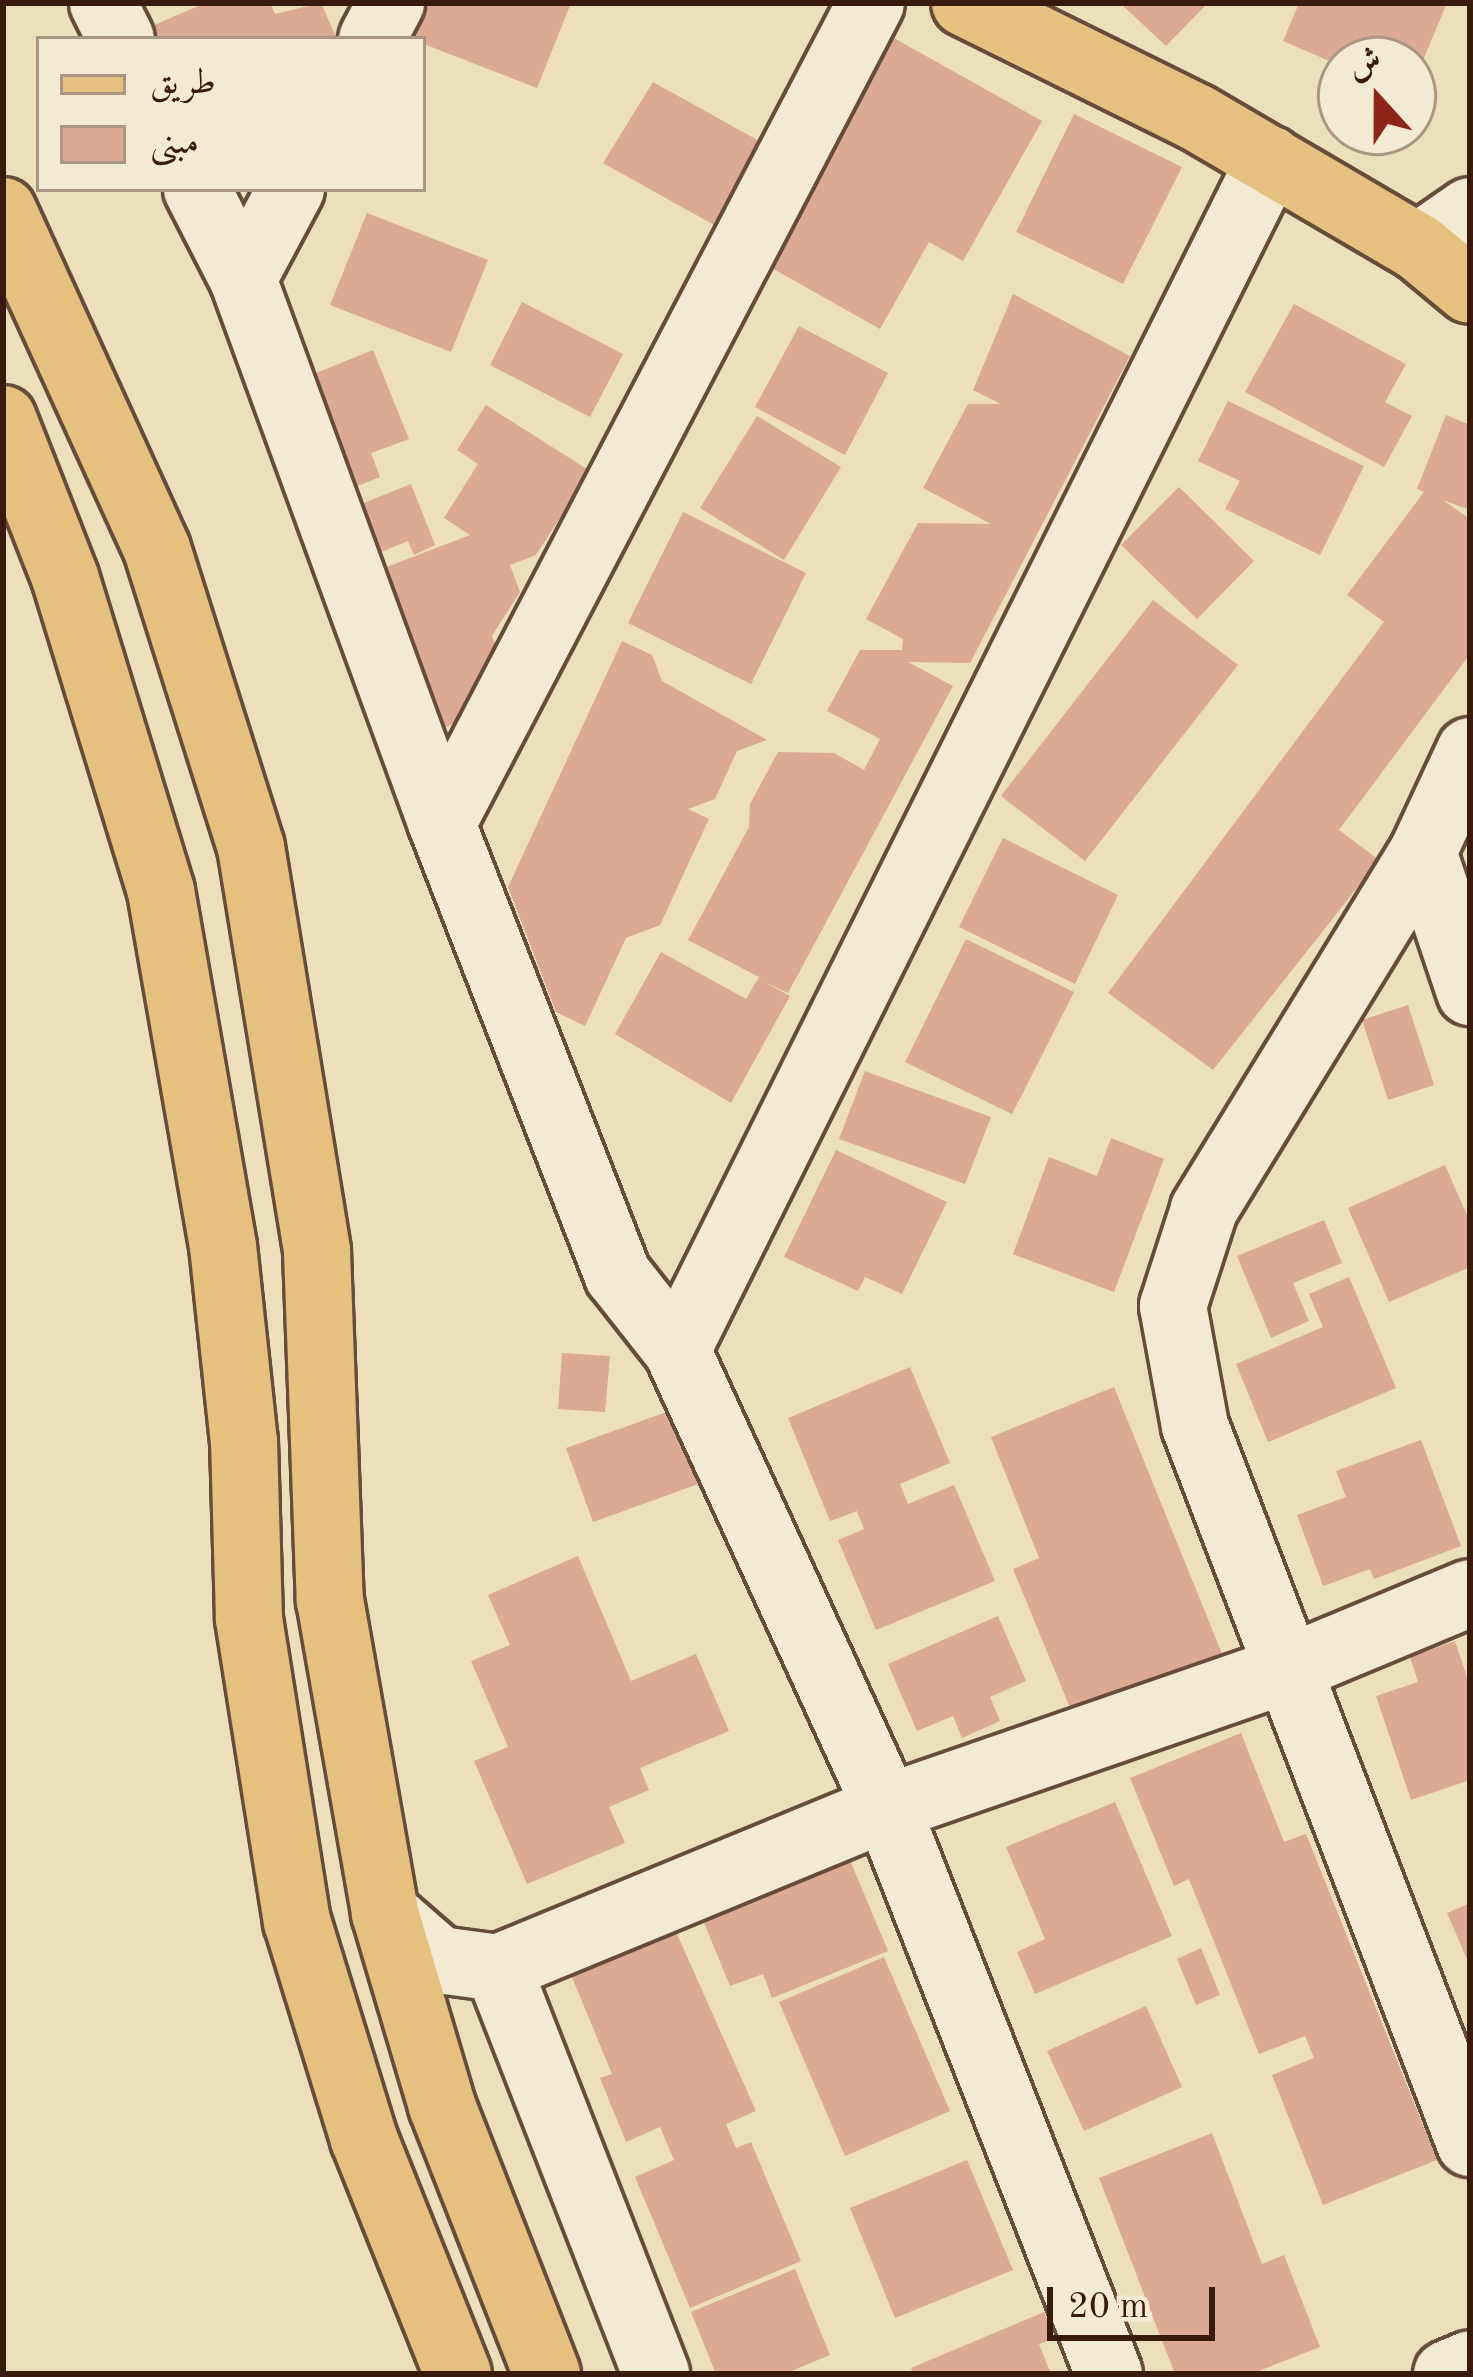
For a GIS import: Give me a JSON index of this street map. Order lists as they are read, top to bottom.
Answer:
{
  "legend": ["طريق", "مبنى"],
  "scale_bar": "20 m",
  "north": "top"
}
